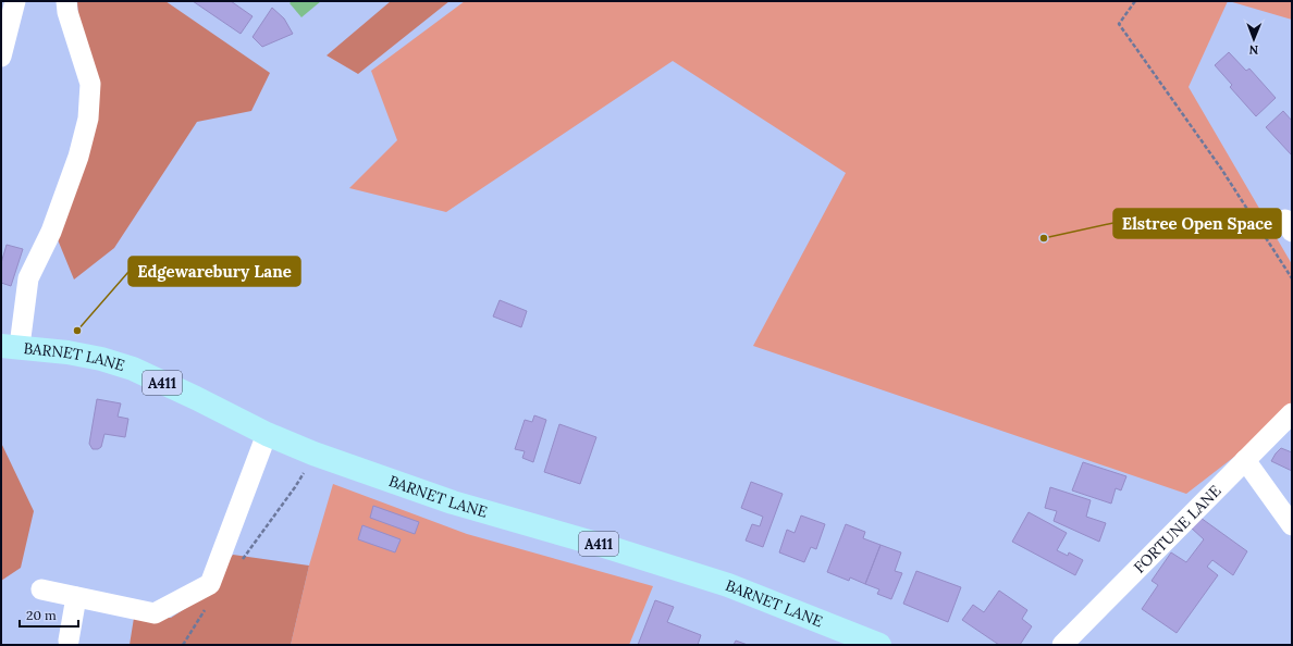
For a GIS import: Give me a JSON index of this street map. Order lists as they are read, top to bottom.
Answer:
{
  "streets": {
    "main road": ["BARNET LANE", "A411"],
    "street": ["FORTUNE LANE"]
  },
  "places": ["Elstree Open Space", "Edgewarebury Lane"],
  "scale_bar": "20 m",
  "north": "bottom"
}
